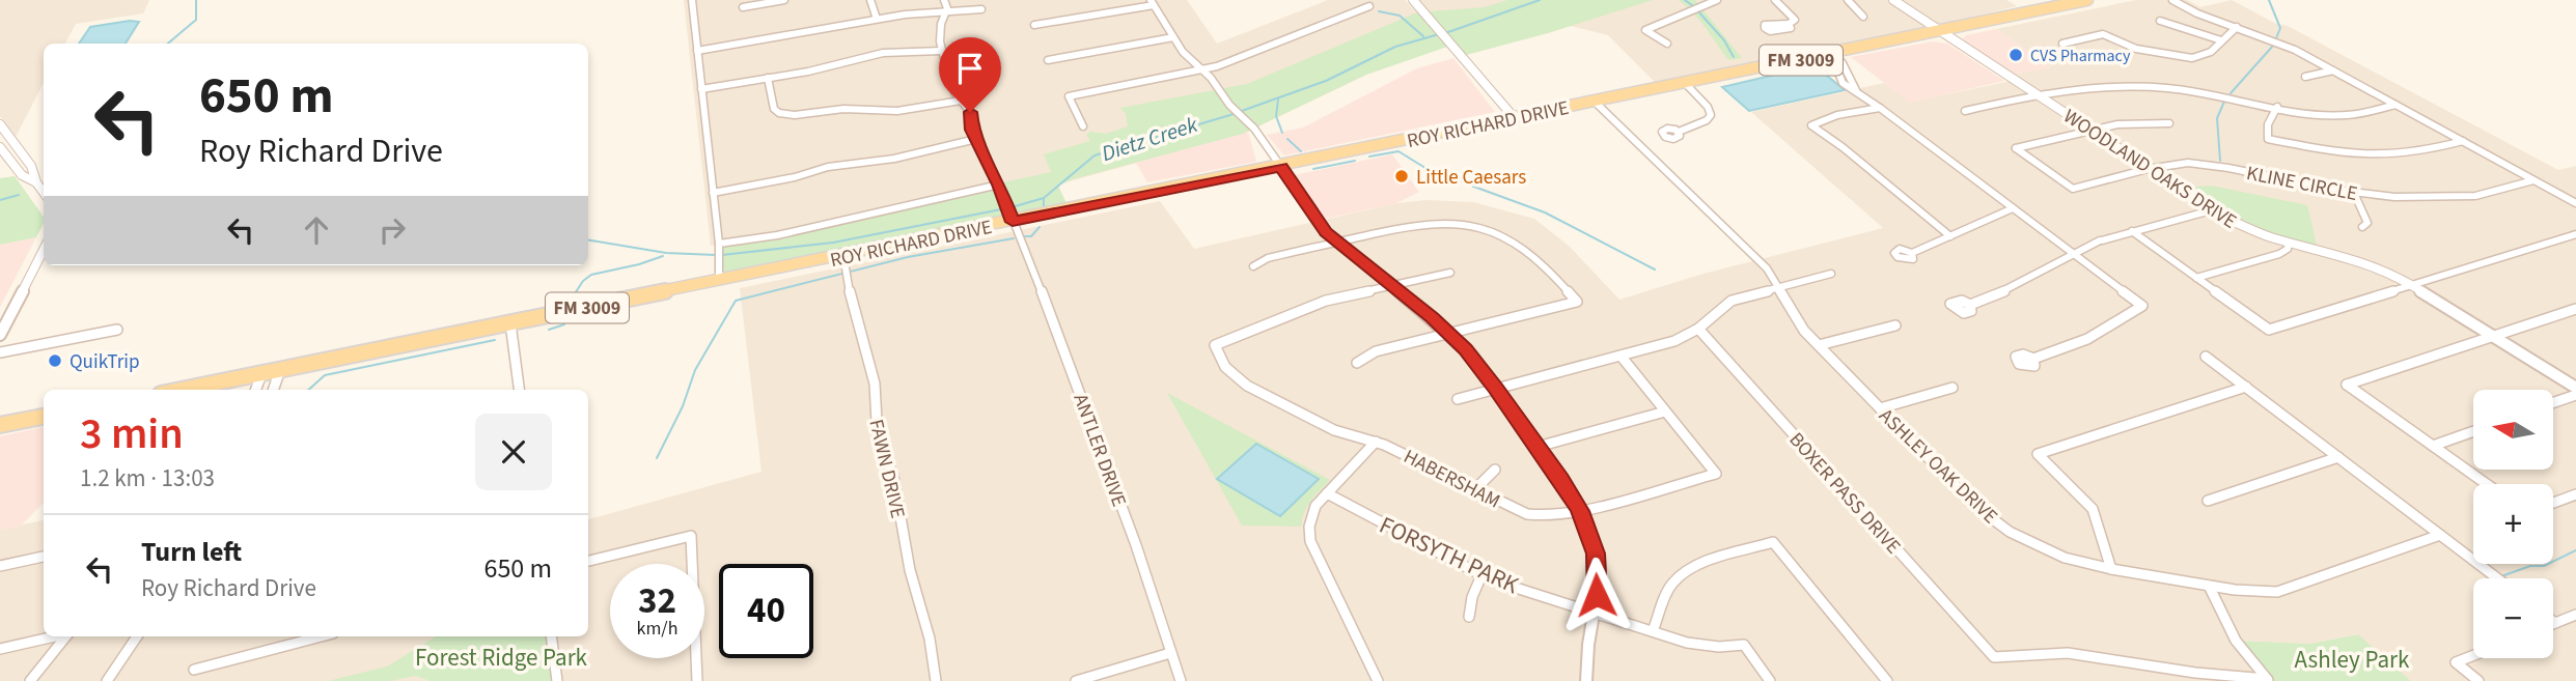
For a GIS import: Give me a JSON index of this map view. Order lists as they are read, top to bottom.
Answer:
{
  "streets": {
    "main road": ["FM 3009", "ROY RICHARD DRIVE"],
    "street": [
      "WOODLAND OAKS DRIVE",
      "KLINE CIRCLE",
      "ANTLER DRIVE",
      "ASHLEY OAK DRIVE",
      "FAWN DRIVE",
      "HABERSHAM",
      "BOXER PASS DRIVE",
      "FORSYTH PARK"
    ]
  },
  "crossings": [
    ["ROY RICHARD DRIVE", "WOODLAND OAKS DRIVE"],
    ["ROY RICHARD DRIVE", "ANTLER DRIVE"],
    ["ROY RICHARD DRIVE", "ASHLEY OAK DRIVE"],
    ["ROY RICHARD DRIVE", "FAWN DRIVE"],
    ["WOODLAND OAKS DRIVE", "KLINE CIRCLE"]
  ],
  "water": ["Dietz Creek"],
  "parks": ["Forest Ridge Park", "Ashley Park"],
  "places": ["CVS Pharmacy", "Little Caesars", "QuikTrip"],
  "north": "left",
  "page": {
    "turn": ["650 m", "Roy Richard Drive"],
    "map_buttons": ["+", "−"],
    "heading": ["3 min", "1.2 km · 13:03"],
    "list": [
      {
        "name": "Turn left",
        "note": "Roy Richard Drive",
        "value": "650 m"
      }
    ],
    "speed": "32 km/h",
    "limit": "40"
  }
}
